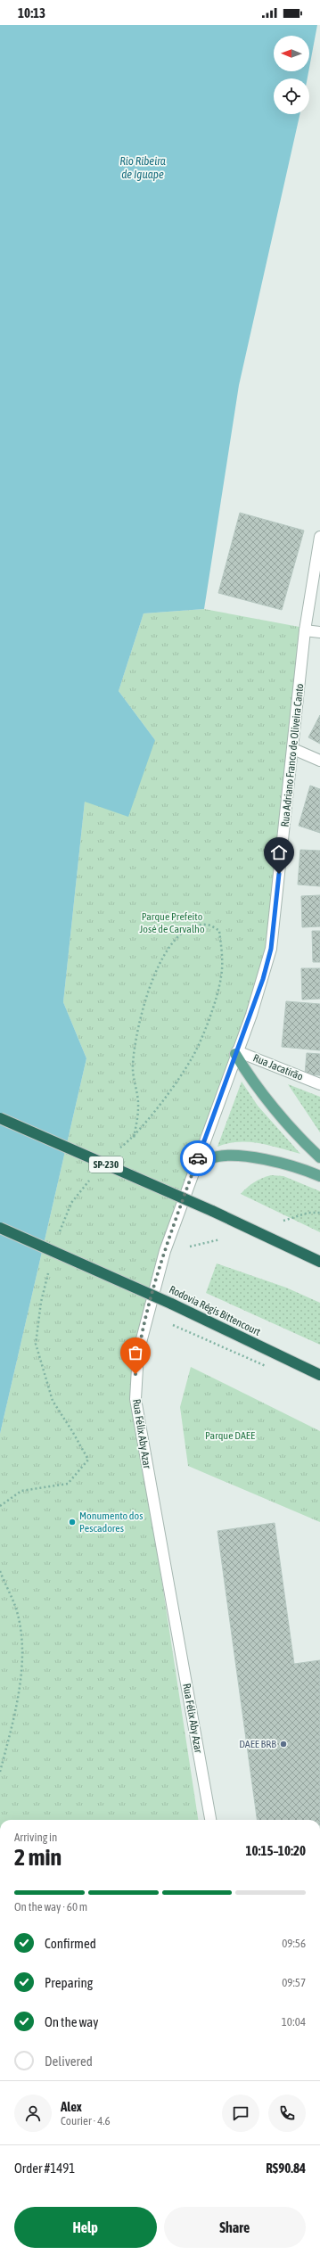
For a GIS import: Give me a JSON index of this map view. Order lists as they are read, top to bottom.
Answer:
{
  "streets": {
    "highway": ["SP-230", "Rodovia Régis Bittencourt"],
    "street": ["Rua Adriano Franco de Oliveira Canto", "Rua Jacatirão", "Rua Félix Aby Azar"]
  },
  "crossings": [
    ["Rua Adriano Franco de Oliveira Canto", "Rua Jacatirão"],
    ["Rua Adriano Franco de Oliveira Canto", "Rua Félix Aby Azar"],
    ["Rua Jacatirão", "Rua Félix Aby Azar"]
  ],
  "water": ["Rio Ribeira de Iguape"],
  "parks": ["Parque Prefeito José de Carvalho", "Parque DAEE"],
  "places": ["Monumento dos Pescadores", "DAEE BRB"],
  "north": "left",
  "page": {
    "status": "10:13",
    "heading": ["2 min", "Arriving in", "10:15–10:20"],
    "panel": [
      "Alex",
      "Courier · 4.6",
      "Order #1491",
      "R$90.84"
    ],
    "bar": "On the way · 60 m",
    "list": [
      ["Confirmed", "09:56"],
      ["Preparing", "09:57"],
      ["On the way", "10:04"],
      "Delivered"
    ],
    "buttons": ["Help", "Share"]
  }
}
